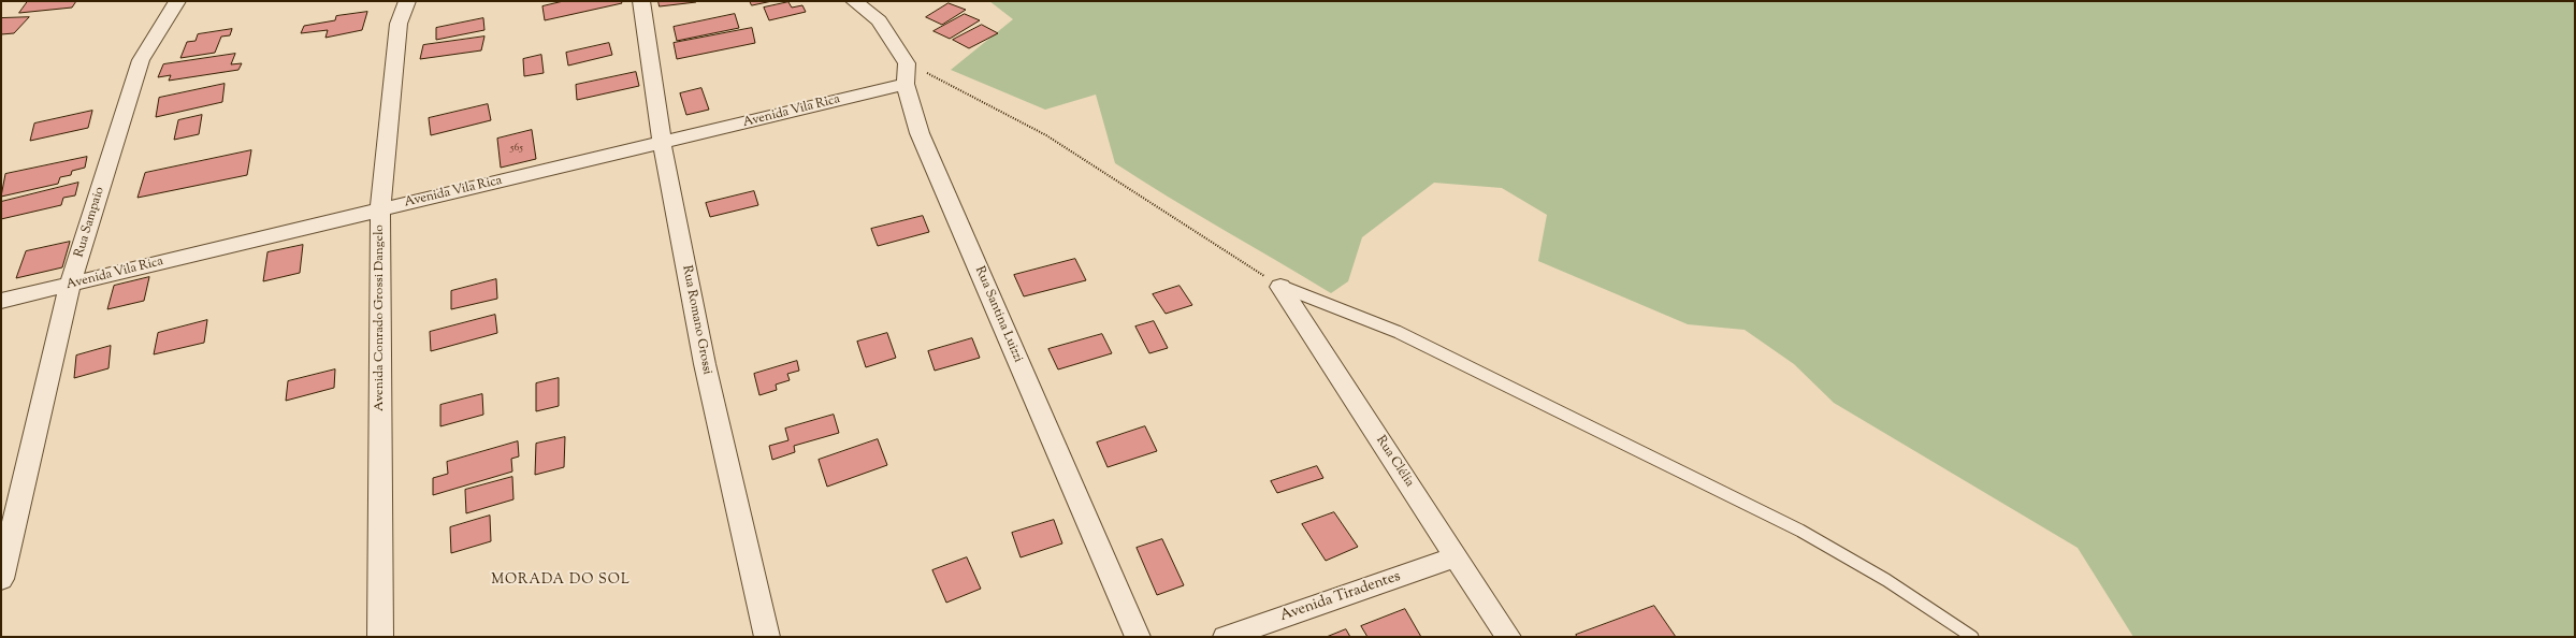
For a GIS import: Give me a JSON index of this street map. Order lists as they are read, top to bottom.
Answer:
{
  "streets": {
    "street": [
      "Avenida Vila Rica",
      "Rua Sampaio",
      "Rua Santina Luizzi",
      "Avenida Conrado Grossi Dangelo",
      "Rua Romano Grossi",
      "Rua Clélia",
      "Avenida Tiradentes"
    ]
  },
  "crossings": [
    ["Avenida Vila Rica", "Rua Sampaio"],
    ["Avenida Vila Rica", "Rua Santina Luizzi"],
    ["Avenida Vila Rica", "Avenida Conrado Grossi Dangelo"],
    ["Avenida Vila Rica", "Rua Romano Grossi"],
    ["Rua Clélia", "Avenida Tiradentes"]
  ],
  "districts": ["MORADA DO SOL"],
  "house_numbers": ["565"]
}
